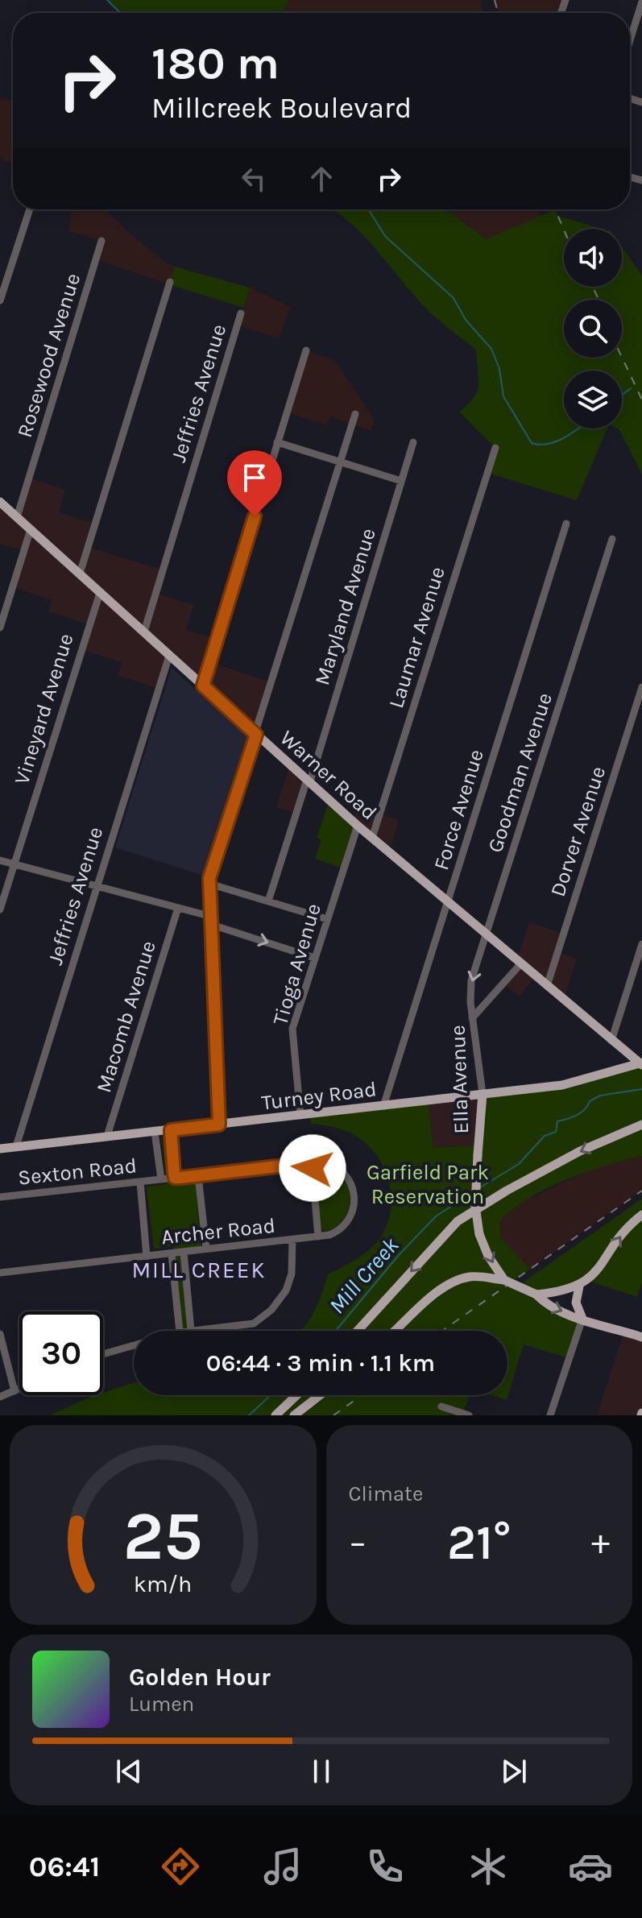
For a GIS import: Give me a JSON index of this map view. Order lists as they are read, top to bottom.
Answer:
{
  "streets": {
    "main road": ["Warner Road", "Ella Avenue", "Turney Road"],
    "street": [
      "Rosewood Avenue",
      "Jeffries Avenue",
      "Maryland Avenue",
      "Laumar Avenue",
      "Vineyard Avenue",
      "Goodman Avenue",
      "Force Avenue",
      "Dorver Avenue",
      "Tioga Avenue",
      "Macomb Avenue",
      "Sexton Road",
      "Archer Road"
    ]
  },
  "crossings": [
    ["Rosewood Avenue", "Warner Road"],
    ["Jeffries Avenue", "Warner Road"],
    ["Jeffries Avenue", "Turney Road"],
    ["Maryland Avenue", "Warner Road"],
    ["Laumar Avenue", "Warner Road"],
    ["Vineyard Avenue", "Warner Road"],
    ["Goodman Avenue", "Warner Road"],
    ["Goodman Avenue", "Ella Avenue"],
    ["Warner Road", "Force Avenue"],
    ["Warner Road", "Dorver Avenue"],
    ["Warner Road", "Tioga Avenue"],
    ["Warner Road", "Ella Avenue"],
    ["Warner Road", "Turney Road"],
    ["Force Avenue", "Turney Road"],
    ["Tioga Avenue", "Turney Road"],
    ["Macomb Avenue", "Turney Road"],
    ["Ella Avenue", "Turney Road"],
    ["Sexton Road", "Archer Road"]
  ],
  "one_way": ["Ella Avenue"],
  "districts": ["MILL CREEK"],
  "water": ["Mill Creek"],
  "parks": ["Garfield Park Reservation"],
  "page": {
    "turn": ["180 m", "Millcreek Boulevard"],
    "limit": "30",
    "trip": "06:44 · 3 min · 1.1 km",
    "tile": "Climate",
    "heat": ["−", "21°", "+"],
    "song": ["Golden Hour", "Lumen"],
    "tabs": "06:41",
    "gauge": ["25", "km/h"]
  }
}
